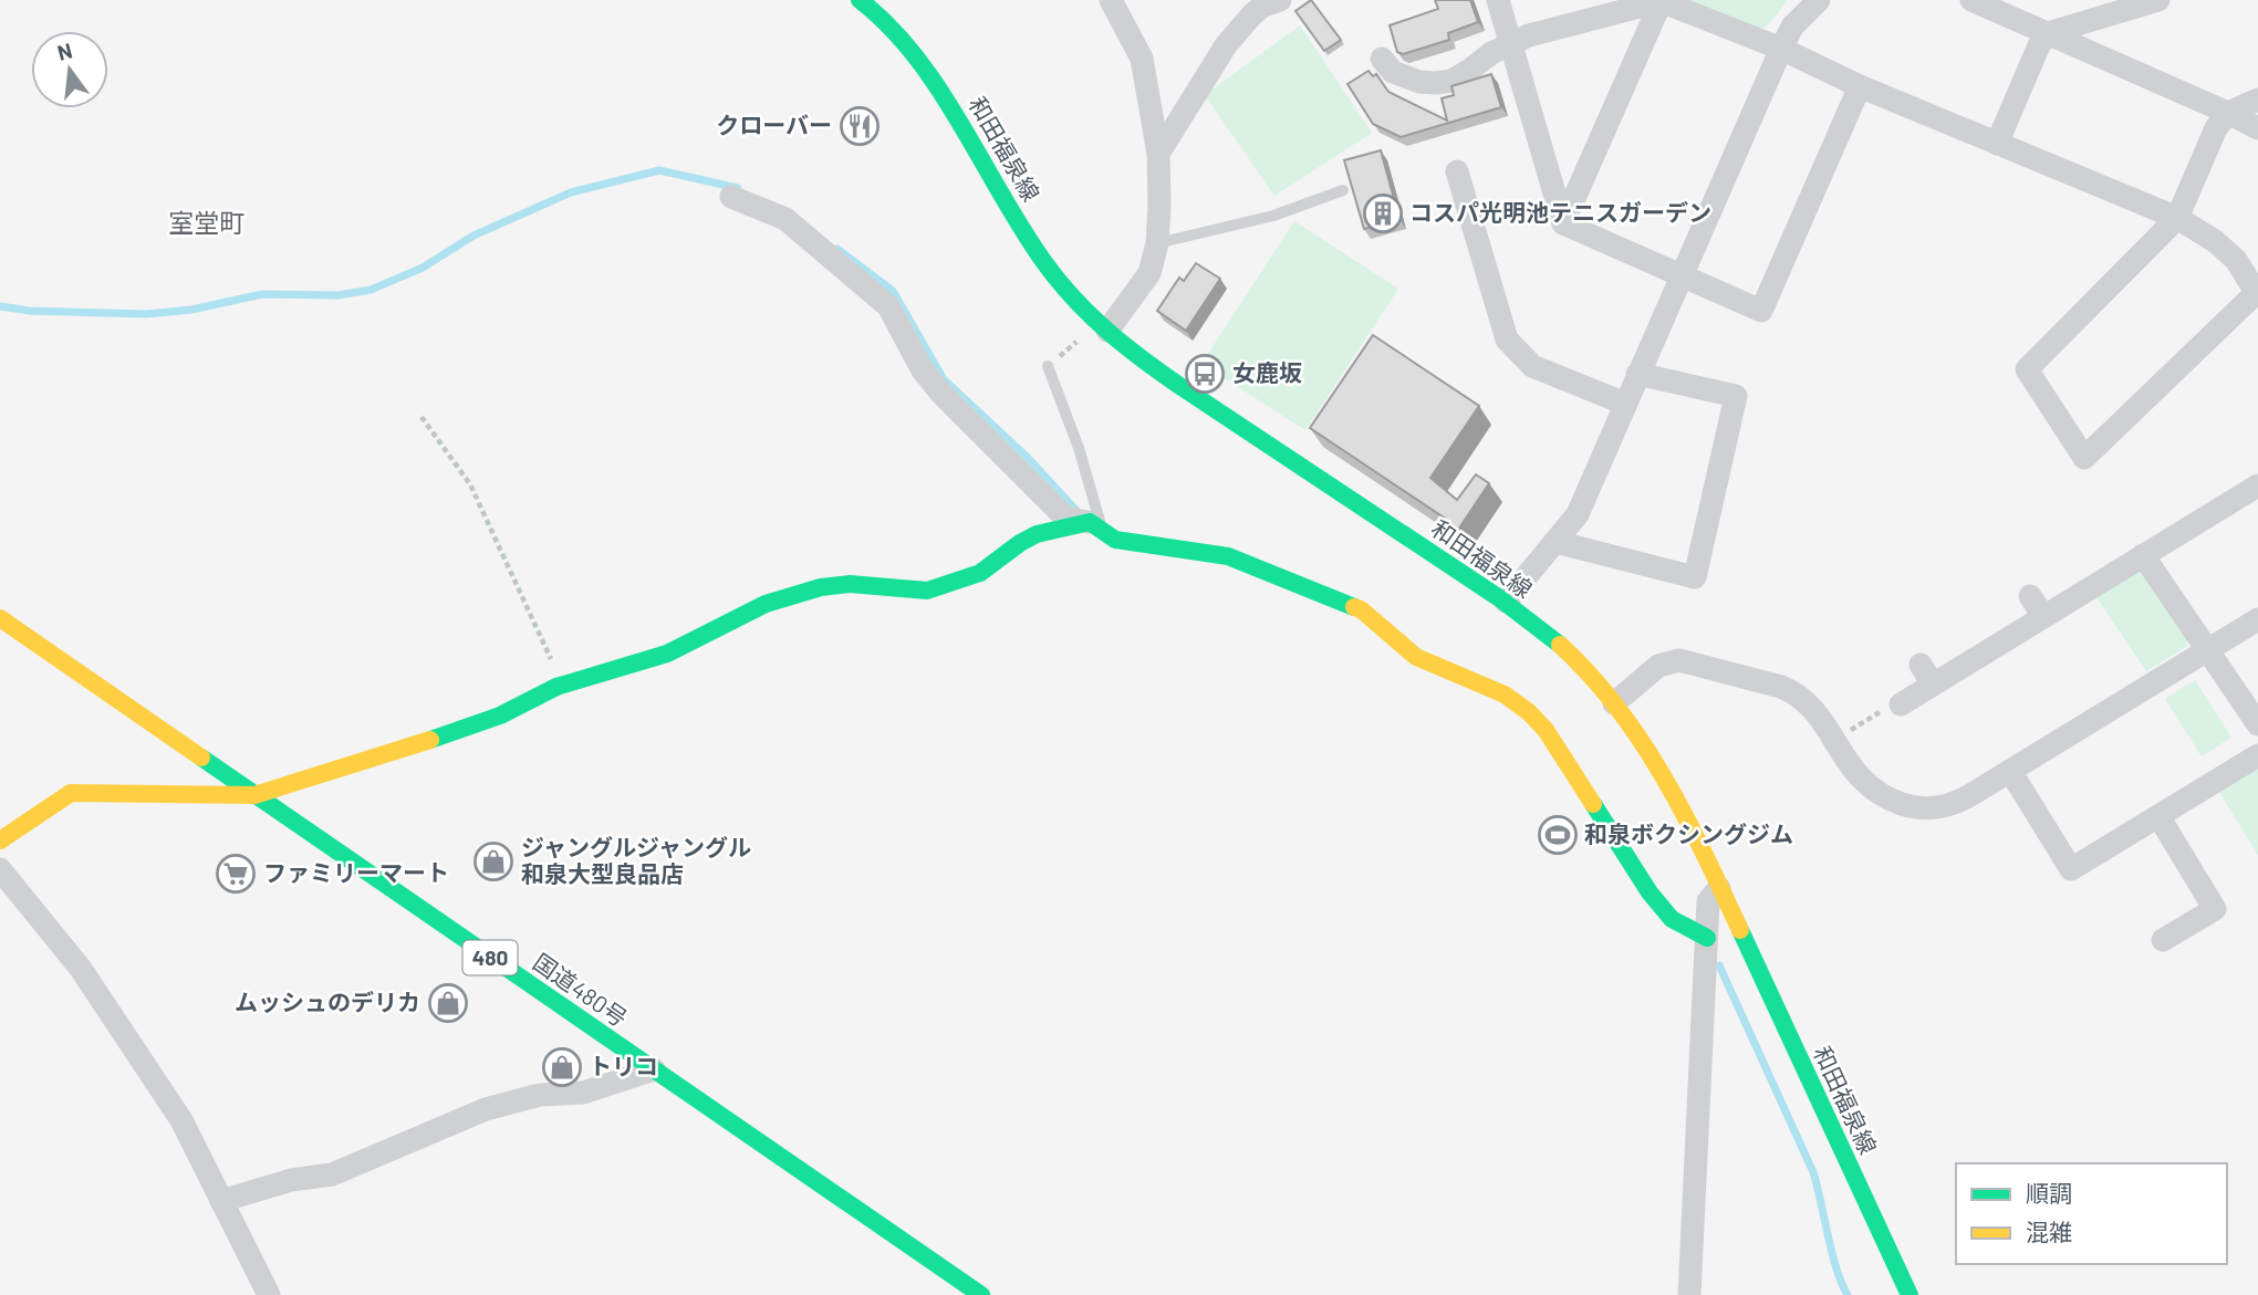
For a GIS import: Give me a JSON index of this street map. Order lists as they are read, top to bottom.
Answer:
{
  "streets": {
    "main road": ["和田福泉線", "480", "国道480号"]
  },
  "districts": ["室堂町"],
  "places": {
    "restaurant": ["クローバー"],
    "building": ["コスパ光明池テニスガーデン"],
    "bus stop": ["女鹿坂"],
    "sports": ["和泉ボクシングジム"],
    "shop": ["ジャングルジャングル 和泉大型良品店", "ムッシュのデリカ", "トリコ"],
    "supermarket": ["ファミリーマート"]
  },
  "legend": ["順調", "混雑"],
  "north": "top"
}
